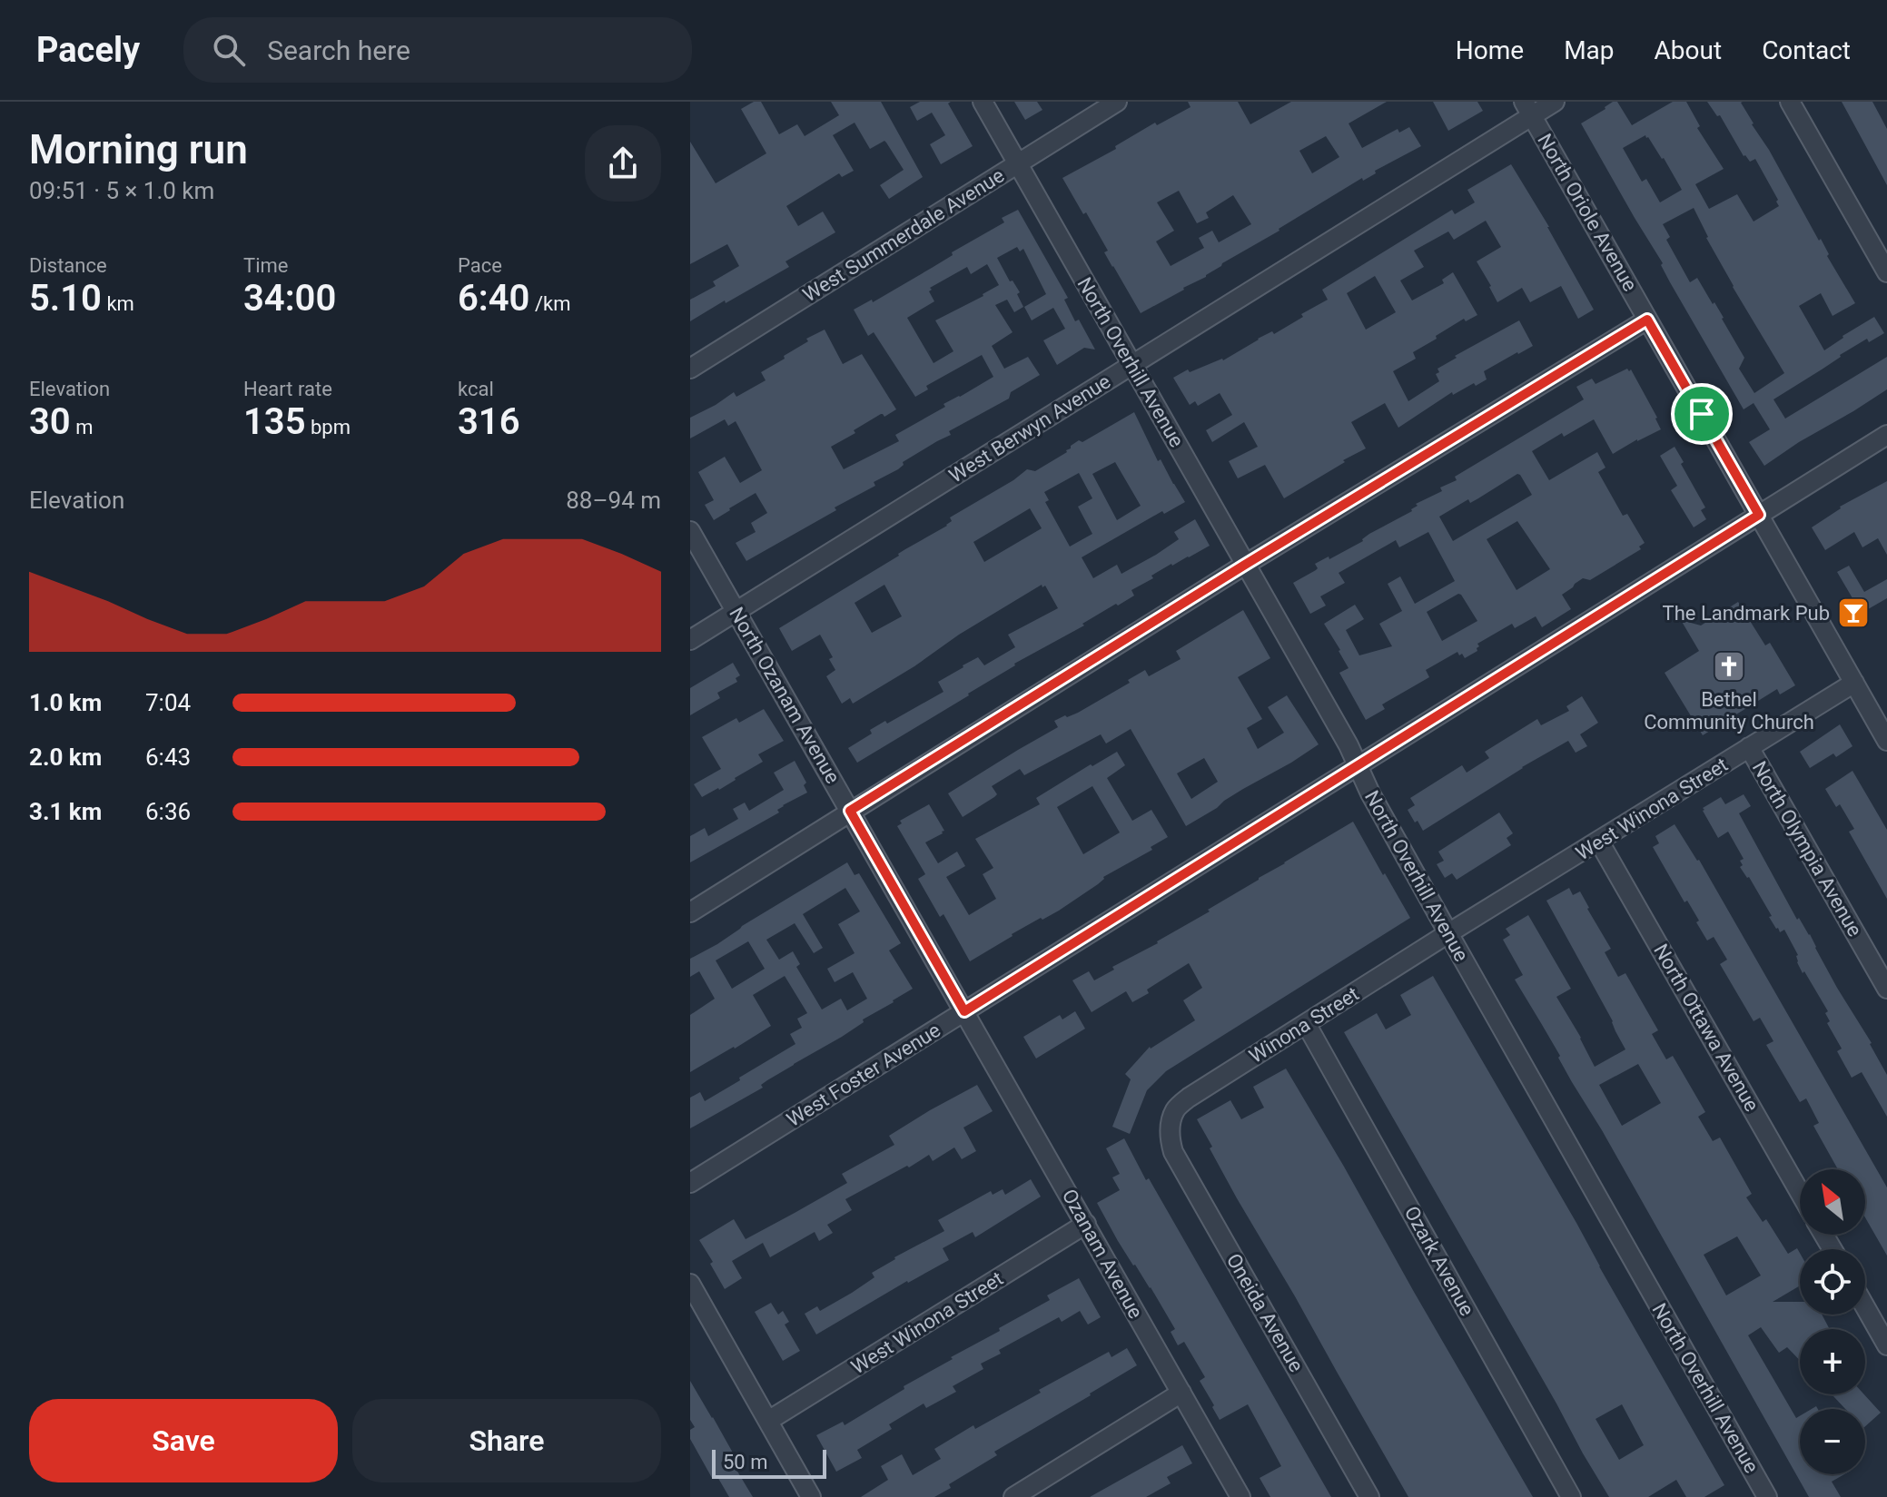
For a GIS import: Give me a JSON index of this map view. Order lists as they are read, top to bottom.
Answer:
{
  "streets": {
    "street": [
      "North Oriole Avenue",
      "West Summerdale Avenue",
      "North Overhill Avenue",
      "West Berwyn Avenue",
      "North Ozanam Avenue",
      "West Winona Street",
      "North Olympia Avenue",
      "Winona Street",
      "North Ottawa Avenue",
      "West Foster Avenue",
      "Ozanam Avenue",
      "Ozark Avenue",
      "Oneida Avenue"
    ]
  },
  "crossings": [
    ["North Oriole Avenue", "West Berwyn Avenue"],
    ["North Oriole Avenue", "West Winona Street"],
    ["North Oriole Avenue", "West Foster Avenue"],
    ["West Summerdale Avenue", "North Overhill Avenue"],
    ["North Overhill Avenue", "West Berwyn Avenue"],
    ["North Overhill Avenue", "West Winona Street"],
    ["North Overhill Avenue", "Winona Street"],
    ["North Overhill Avenue", "West Foster Avenue"],
    ["West Berwyn Avenue", "North Ozanam Avenue"],
    ["North Ozanam Avenue", "West Foster Avenue"],
    ["North Ozanam Avenue", "Ozanam Avenue"],
    ["West Winona Street", "North Olympia Avenue"],
    ["West Winona Street", "Winona Street"],
    ["West Winona Street", "North Ottawa Avenue"],
    ["West Winona Street", "Ozanam Avenue"],
    ["Winona Street", "Ozark Avenue"],
    ["Winona Street", "Oneida Avenue"],
    ["West Foster Avenue", "Ozanam Avenue"]
  ],
  "places": {
    "bar": ["The Landmark Pub"],
    "church": ["Bethel Community Church"]
  },
  "scale_bar": "50 m",
  "north": "top left",
  "page": {
    "header": "Pacely",
    "search": "Search here",
    "nav": [
      "Home",
      "Map",
      "About",
      "Contact"
    ],
    "heading": ["Morning run", "09:51 · 5 × 1.0 km"],
    "stats": [
      ["Distance", "5.10 km"],
      ["Time", "34:00"],
      ["Pace", "6:40 /km"],
      ["Elevation", "30 m"],
      ["Heart rate", "135 bpm"],
      ["kcal", "316"]
    ],
    "chart": ["Elevation", "88–94 m"],
    "list": [
      {
        "name": "1.0 km",
        "note": "7:04"
      },
      {
        "name": "2.0 km",
        "note": "6:43"
      },
      {
        "name": "3.1 km",
        "note": "6:36"
      }
    ],
    "map_buttons": ["+", "−"],
    "buttons": ["Save", "Share"],
    "scale": "50 m"
  }
}
